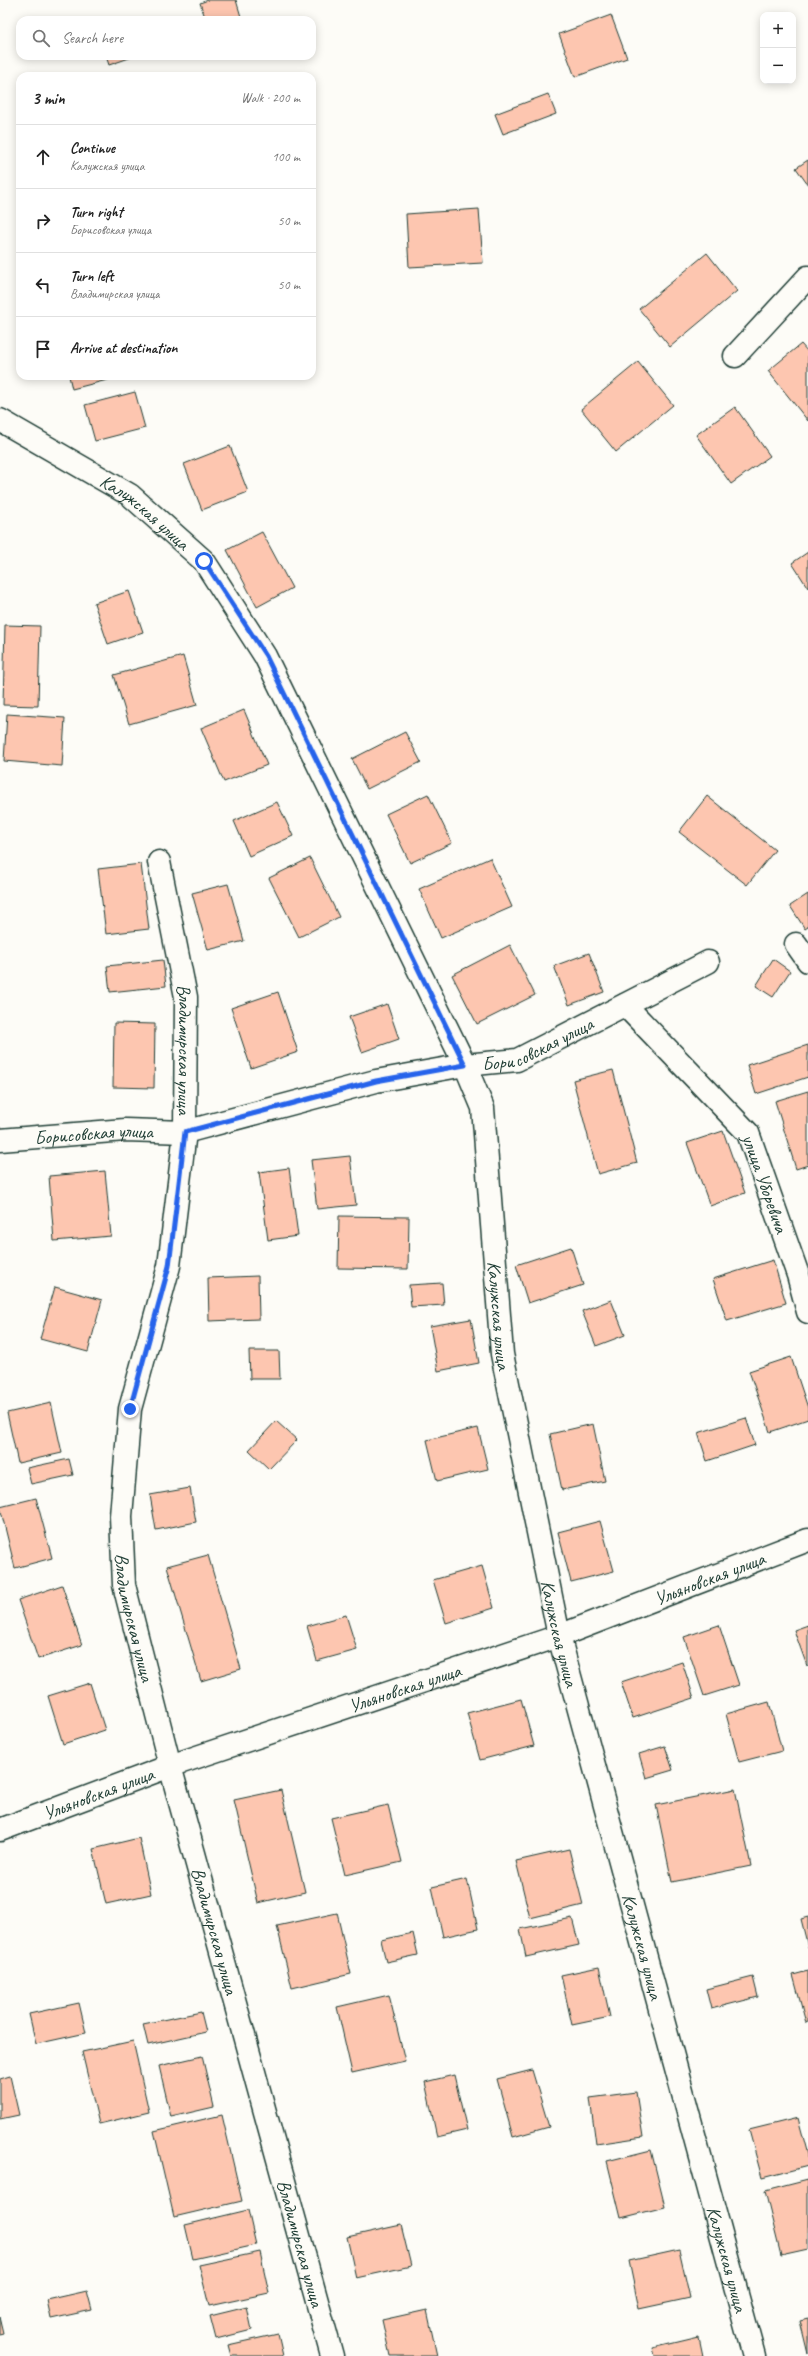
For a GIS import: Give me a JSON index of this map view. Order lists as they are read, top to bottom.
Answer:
{
  "streets": {
    "street": [
      "Калужская улица",
      "Борисовская улица",
      "Владимирская улица",
      "улица Уборевича",
      "Ульяновская улица"
    ]
  },
  "crossings": [
    ["Калужская улица", "Борисовская улица"],
    ["Калужская улица", "Ульяновская улица"],
    ["Борисовская улица", "Владимирская улица"],
    ["Борисовская улица", "улица Уборевича"],
    ["Владимирская улица", "Ульяновская улица"]
  ],
  "page": {
    "map_buttons": ["+", "−"],
    "search": "Search here",
    "heading": ["3 min", "Walk · 200 m"],
    "list": [
      ["Continue", "Калужская улица", "100 m"],
      ["Turn right", "Борисовская улица", "50 m"],
      ["Turn left", "Владимирская улица", "50 m"],
      "Arrive at destination"
    ]
  }
}
